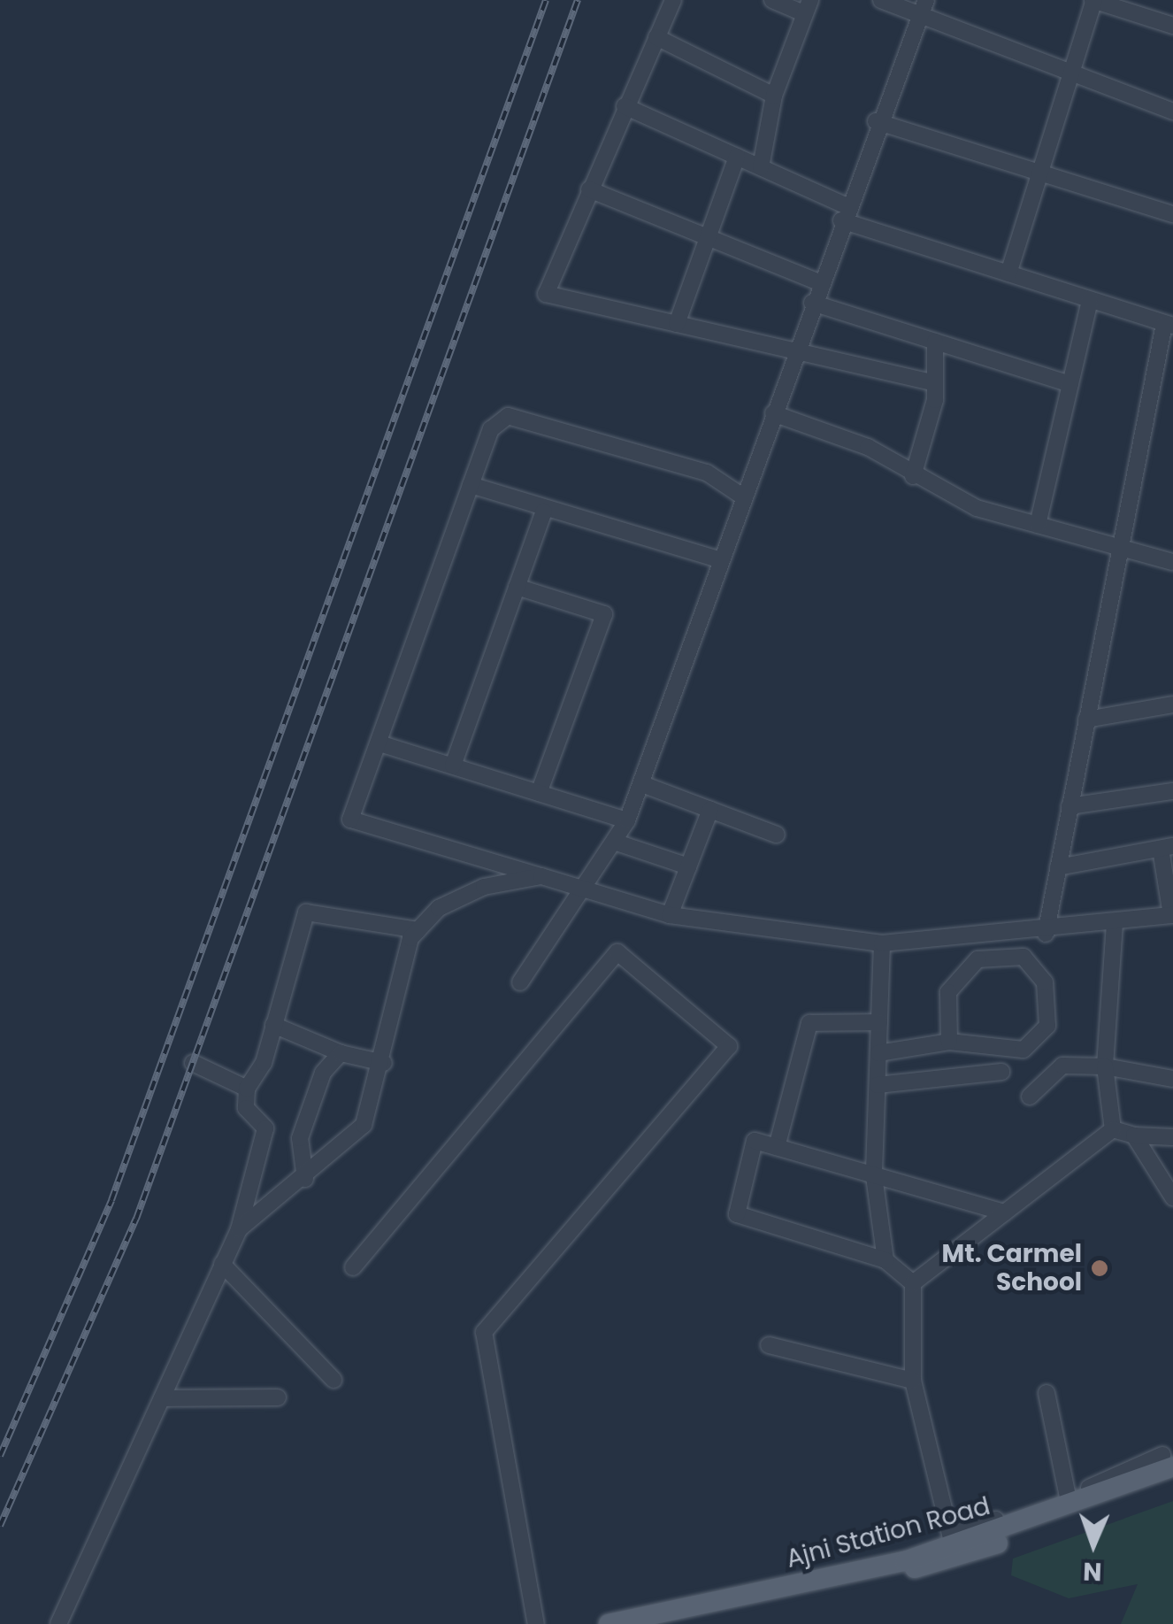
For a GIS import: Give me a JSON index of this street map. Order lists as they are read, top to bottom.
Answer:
{
  "streets": {
    "main road": ["Ajni Station Road"]
  },
  "places": ["Mt. Carmel School"],
  "north": "bottom"
}
